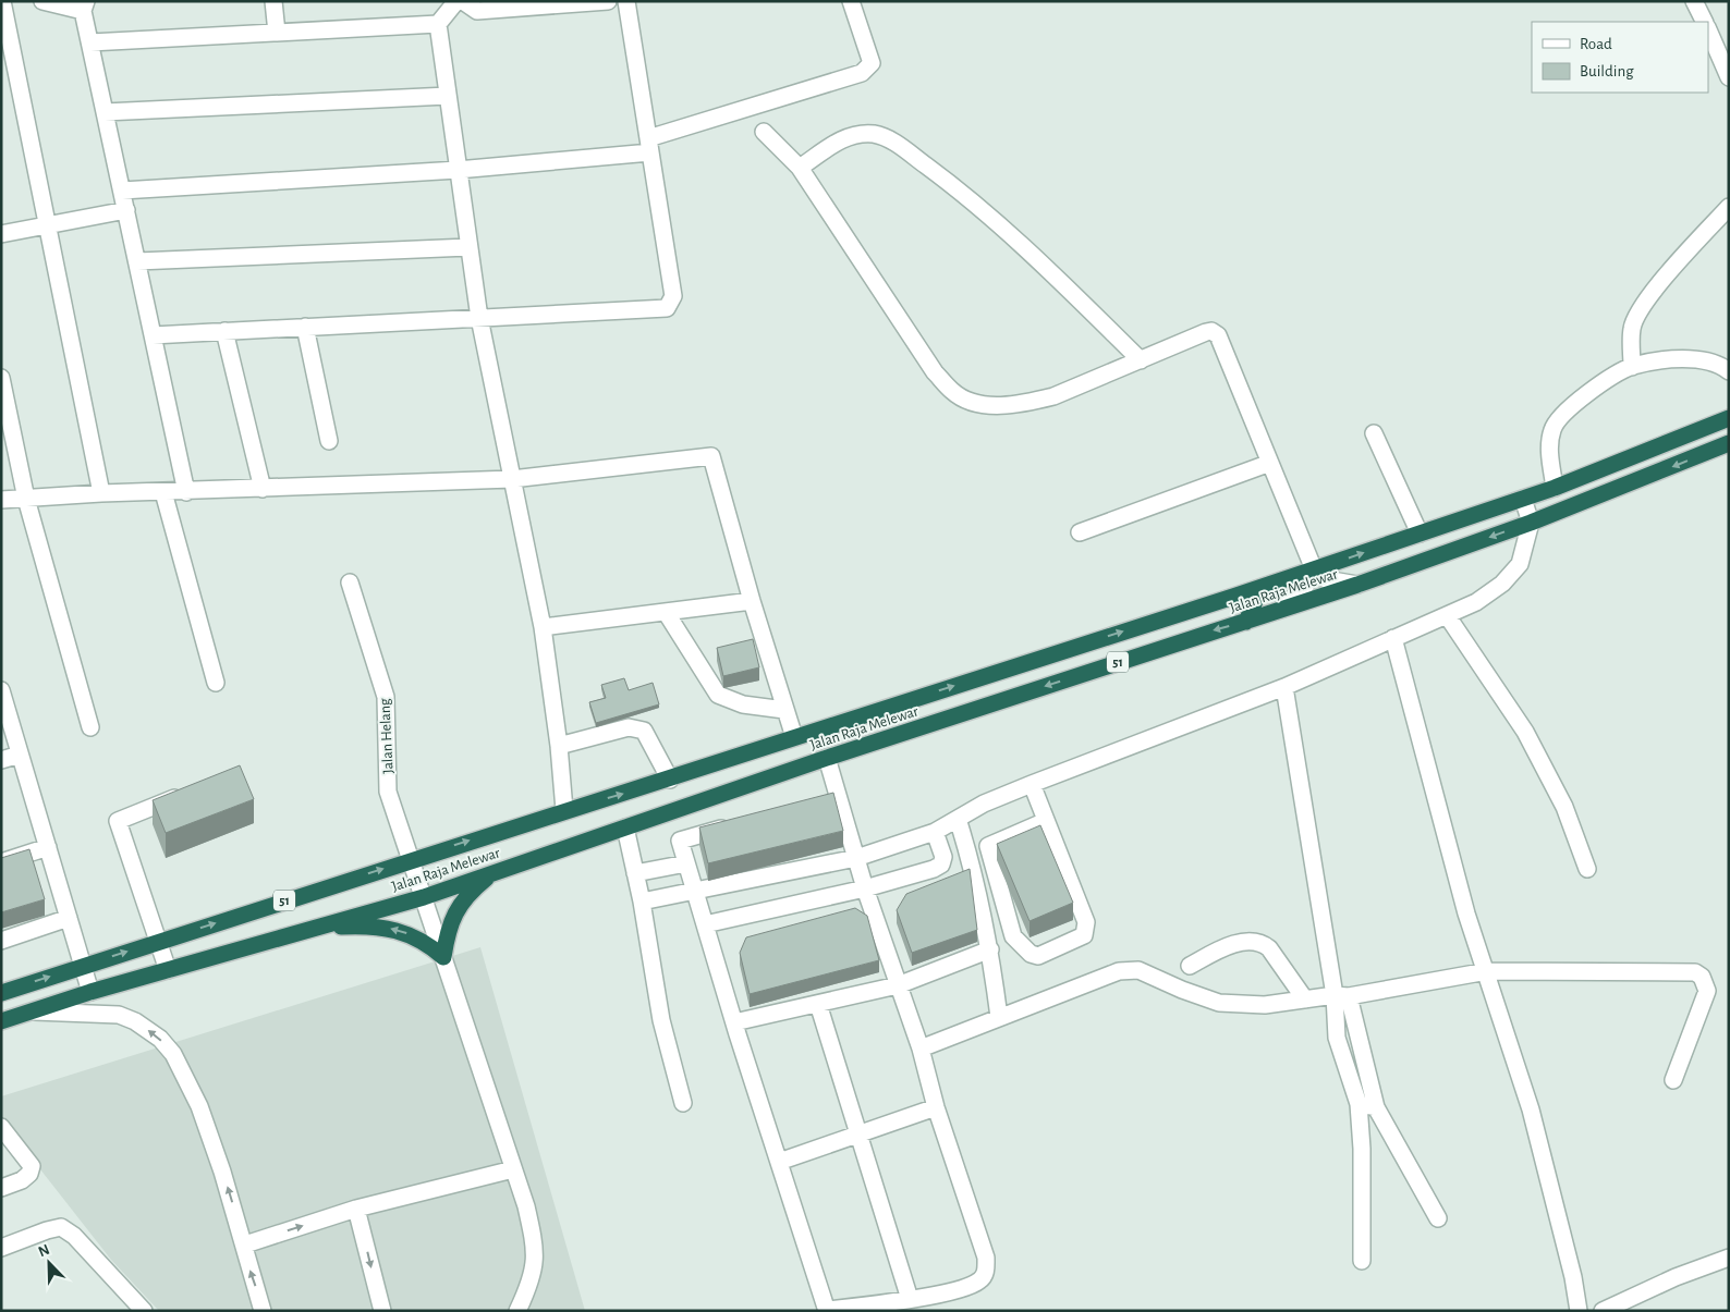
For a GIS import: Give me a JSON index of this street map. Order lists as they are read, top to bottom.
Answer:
{
  "streets": {
    "highway": ["Jalan Raja Melewar", "51"],
    "street": ["Jalan Helang"]
  },
  "crossings": [
    ["Jalan Raja Melewar", "Jalan Helang"]
  ],
  "legend": ["Road", "Building"],
  "north": "top left"
}
